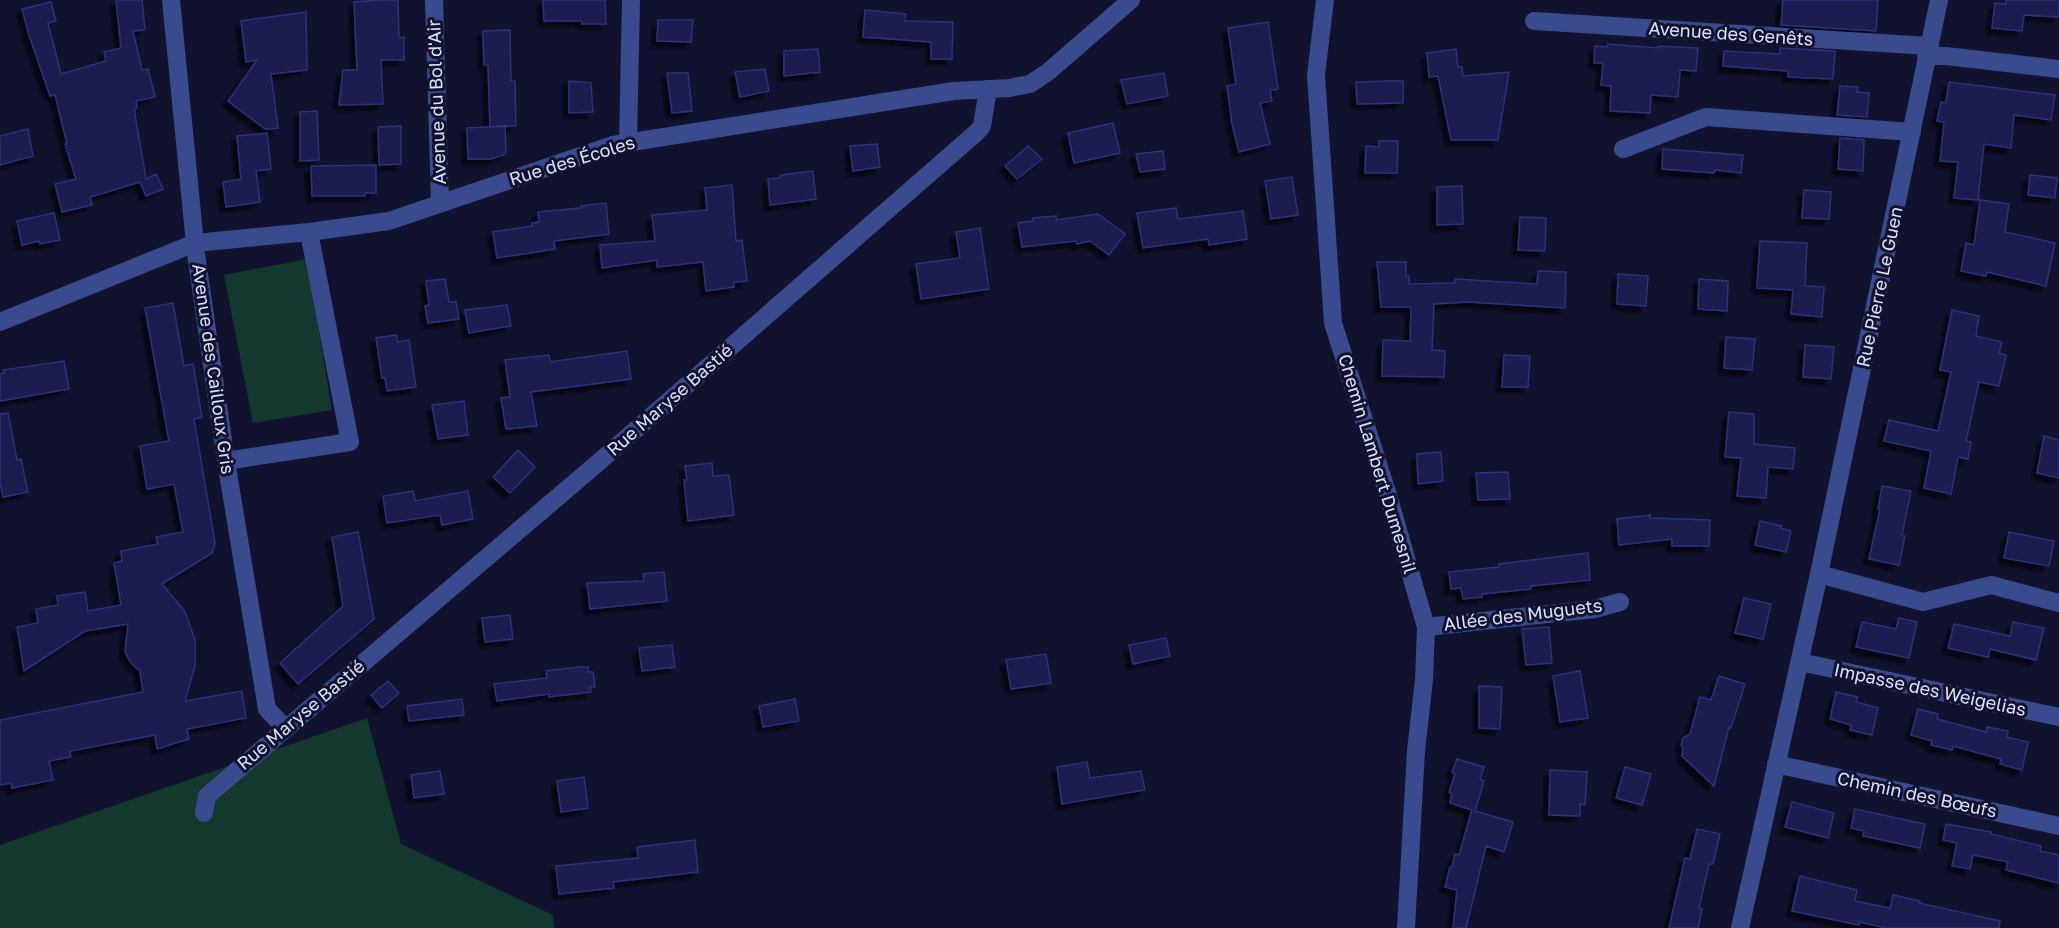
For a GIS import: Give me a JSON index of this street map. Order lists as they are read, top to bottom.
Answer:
{
  "streets": {
    "street": [
      "Avenue des Genêts",
      "Avenue du Bol d'Air",
      "Rue des Écoles",
      "Rue Pierre Le Guen",
      "Avenue des Cailloux Gris",
      "Rue Maryse Bastié",
      "Chemin Lambert Dumesnil",
      "Allée des Muguets",
      "Impasse des Weigelias",
      "Chemin des Bœufs"
    ]
  },
  "crossings": [
    ["Avenue des Genêts", "Rue Pierre Le Guen"],
    ["Avenue du Bol d'Air", "Rue des Écoles"],
    ["Rue des Écoles", "Avenue des Cailloux Gris"],
    ["Rue des Écoles", "Rue Maryse Bastié"],
    ["Avenue des Cailloux Gris", "Rue Maryse Bastié"],
    ["Chemin Lambert Dumesnil", "Allée des Muguets"]
  ]
}
